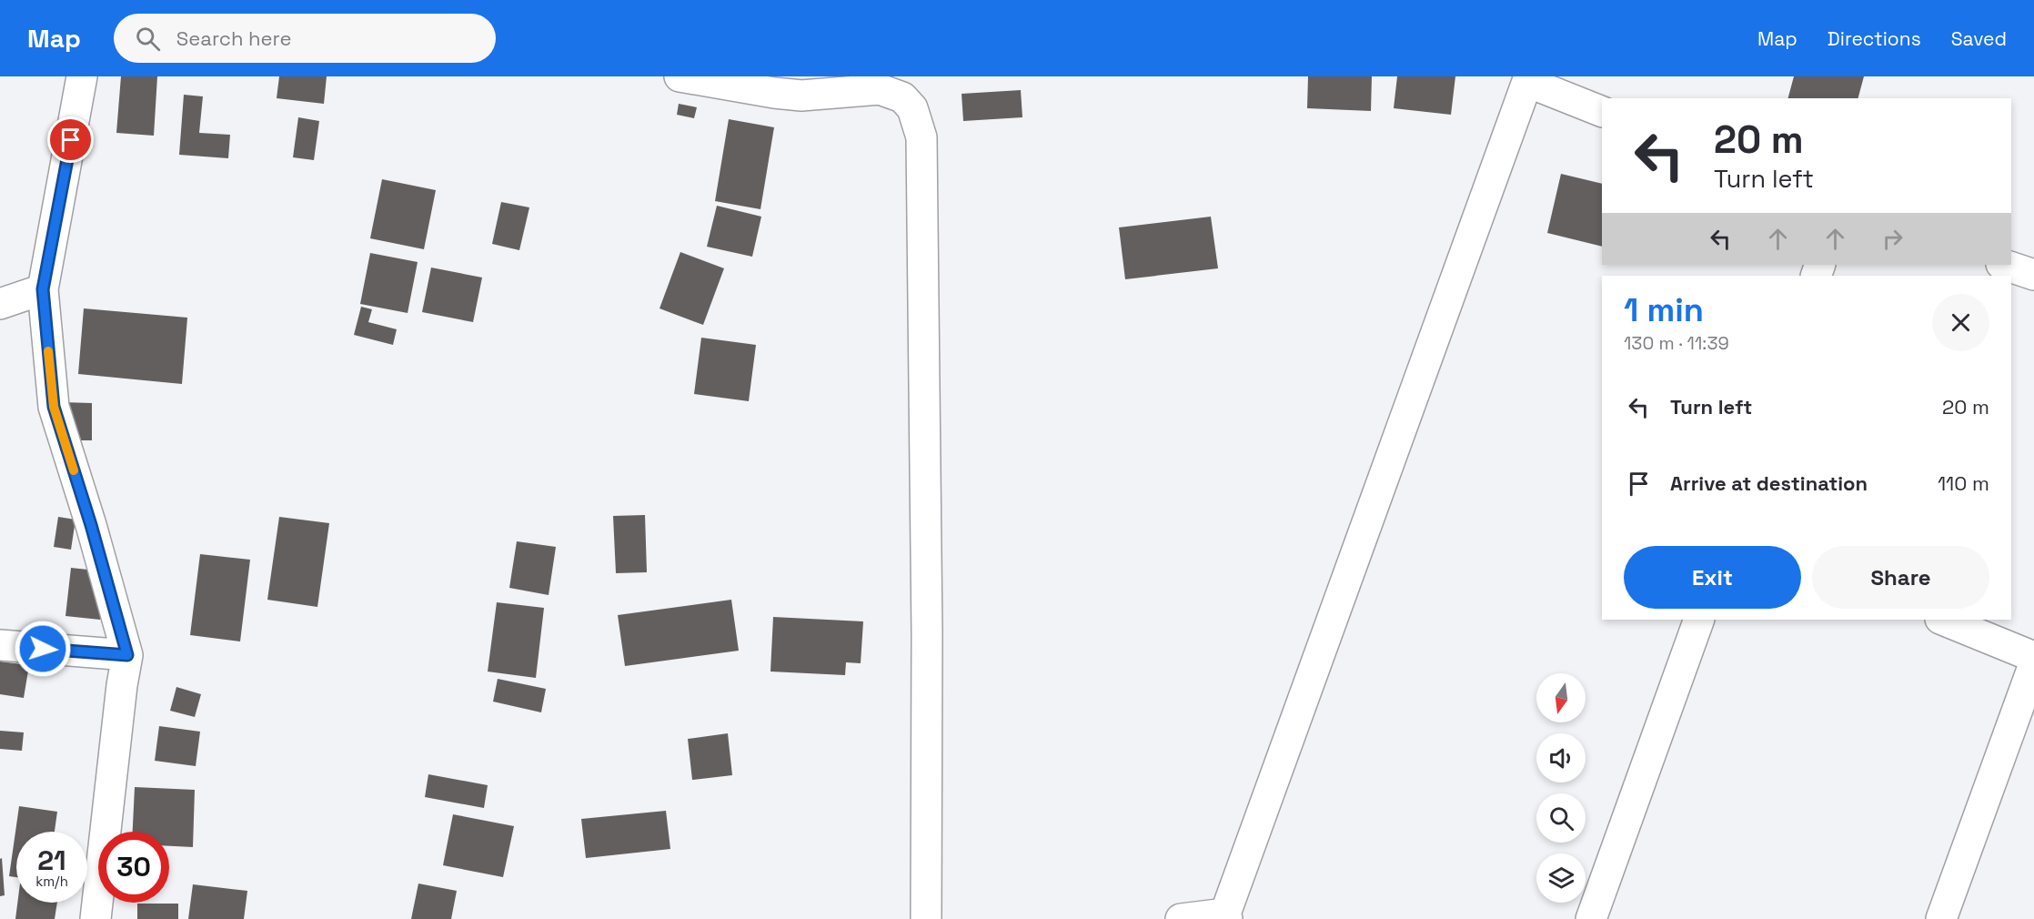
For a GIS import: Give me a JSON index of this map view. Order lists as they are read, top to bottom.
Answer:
{
  "north": "bottom",
  "page": {
    "header": "Map",
    "search": "Search here",
    "nav": ["Map", "Directions", "Saved"],
    "turn": ["20 m", "Turn left"],
    "heading": ["1 min", "130 m · 11:39"],
    "list": [
      {
        "name": "Turn left",
        "value": "20 m"
      },
      {
        "name": "Arrive at destination",
        "value": "110 m"
      }
    ],
    "buttons": ["Exit", "Share"],
    "speed": "21 km/h",
    "limit": "30"
  }
}
